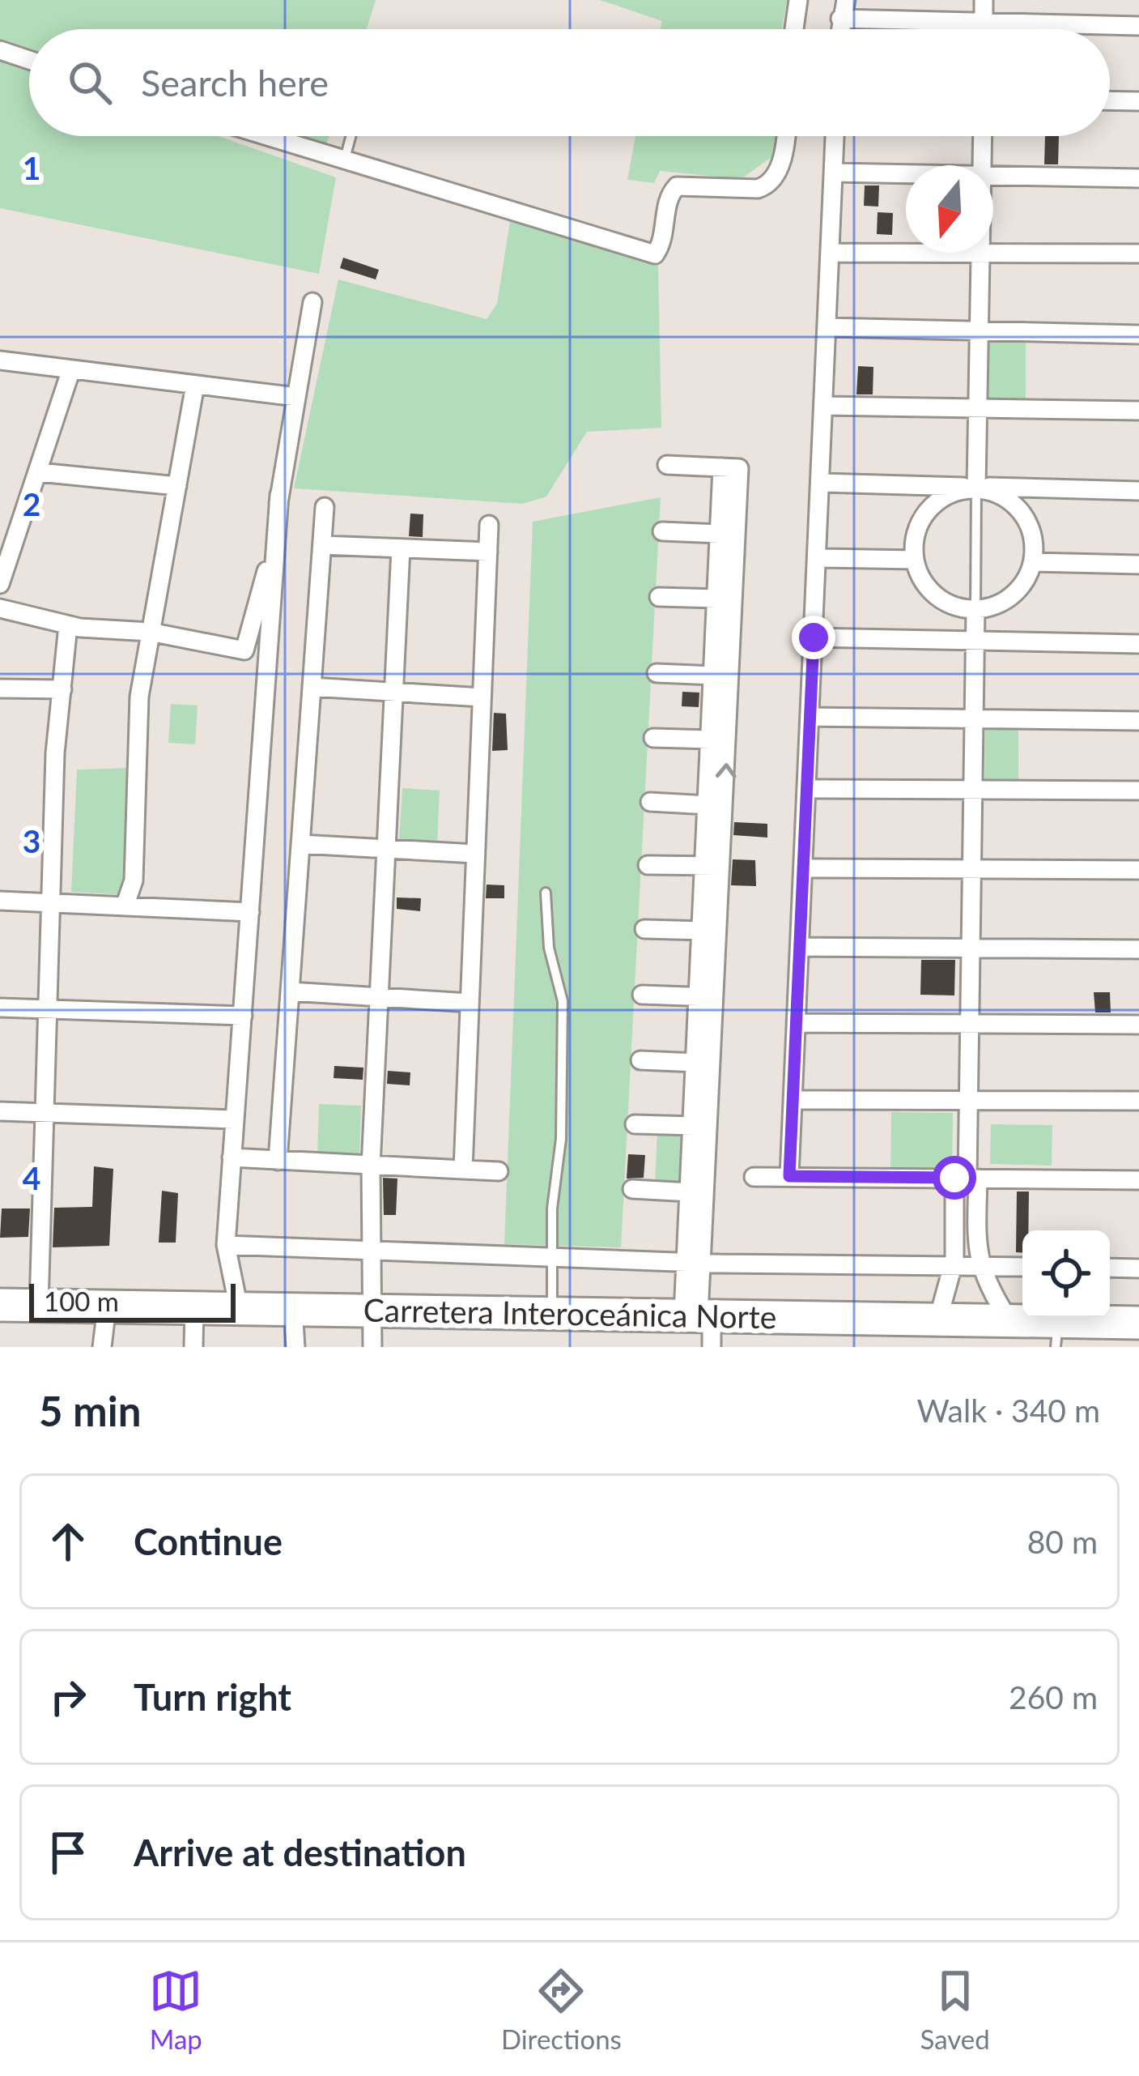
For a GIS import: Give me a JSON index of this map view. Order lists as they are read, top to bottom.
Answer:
{
  "streets": {
    "highway": ["Carretera Interoceánica Norte"]
  },
  "scale_bar": "100 m",
  "north": "bottom",
  "page": {
    "search": "Search here",
    "scale": "100 m",
    "heading": ["5 min", "Walk · 340 m"],
    "list": [
      ["Continue", "80 m"],
      ["Turn right", "260 m"],
      "Arrive at destination"
    ],
    "nav": ["Map", "Directions", "Saved"]
  },
  "grid": {
    "rows": [
      "1",
      "2",
      "3",
      "4"
    ]
  }
}
